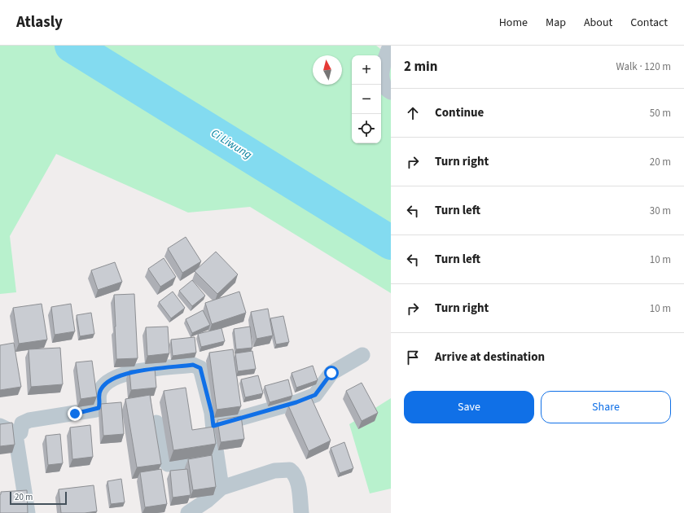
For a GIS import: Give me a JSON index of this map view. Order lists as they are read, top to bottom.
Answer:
{
  "water": ["Ci Liwung"],
  "scale_bar": "20 m",
  "north": "top",
  "page": {
    "header": "Atlasly",
    "nav": [
      "Home",
      "Map",
      "About",
      "Contact"
    ],
    "heading": ["2 min", "Walk · 120 m"],
    "map_buttons": ["+", "−"],
    "list": [
      ["Continue", "50 m"],
      ["Turn right", "20 m"],
      ["Turn left", "30 m"],
      ["Turn left", "10 m"],
      ["Turn right", "10 m"],
      "Arrive at destination"
    ],
    "buttons": ["Save", "Share"],
    "scale": "20 m"
  }
}
